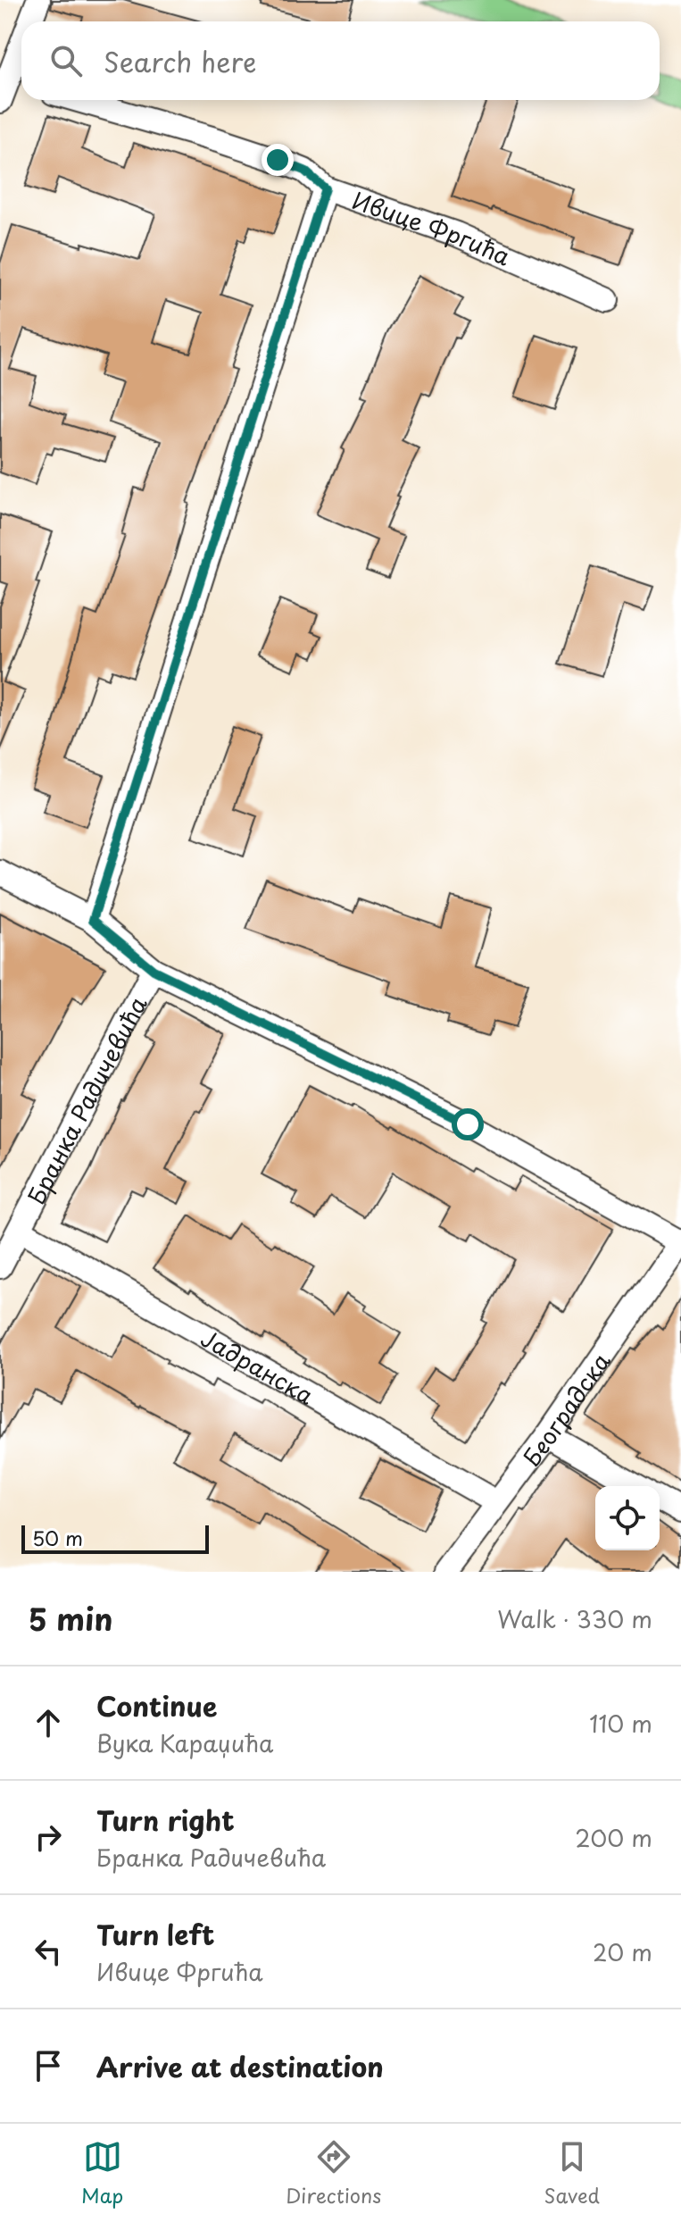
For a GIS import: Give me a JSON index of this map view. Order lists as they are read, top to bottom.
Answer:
{
  "streets": {
    "street": [
      "Ивице Фргића",
      "Бранка Радичевића",
      "Јадранска",
      "Београдска"
    ]
  },
  "crossings": [
    ["Бранка Радичевића", "Јадранска"],
    ["Јадранска", "Београдска"]
  ],
  "scale_bar": "50 m",
  "page": {
    "search": "Search here",
    "scale": "50 m",
    "heading": ["5 min", "Walk · 330 m"],
    "list": [
      ["Continue", "Вука Караџића", "110 m"],
      ["Turn right", "Бранка Радичевића", "200 m"],
      ["Turn left", "Ивице Фргића", "20 m"],
      "Arrive at destination"
    ],
    "nav": ["Map", "Directions", "Saved"]
  }
}
